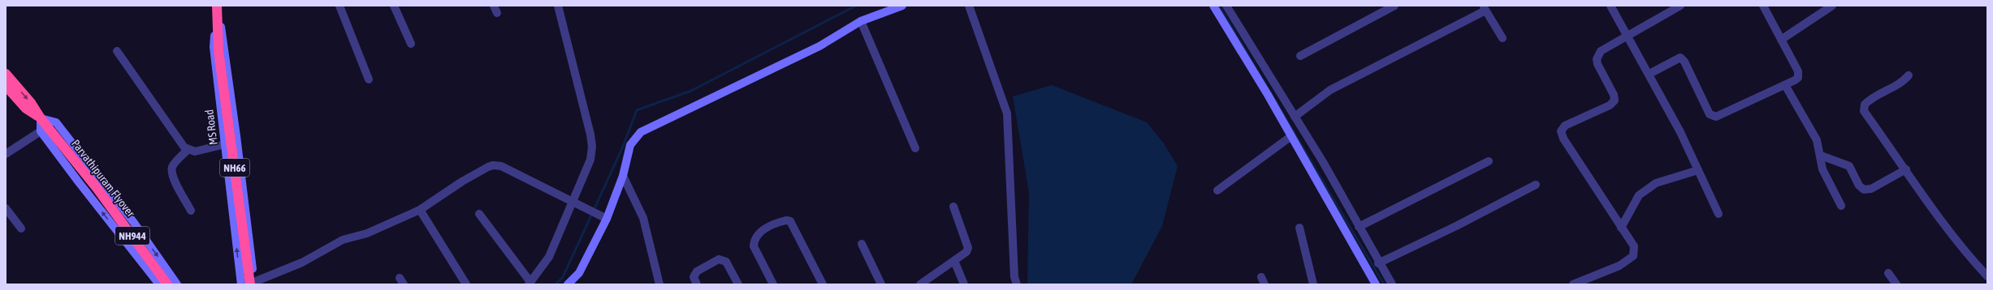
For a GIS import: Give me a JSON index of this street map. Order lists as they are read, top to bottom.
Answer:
{
  "streets": {
    "highway": ["NH66", "Parvathipuram Flyover", "NH944"],
    "street": ["MS Road"]
  },
  "crossings": [
    ["MS Road", "NH66"],
    ["Parvathipuram Flyover", "NH944"]
  ]
}
